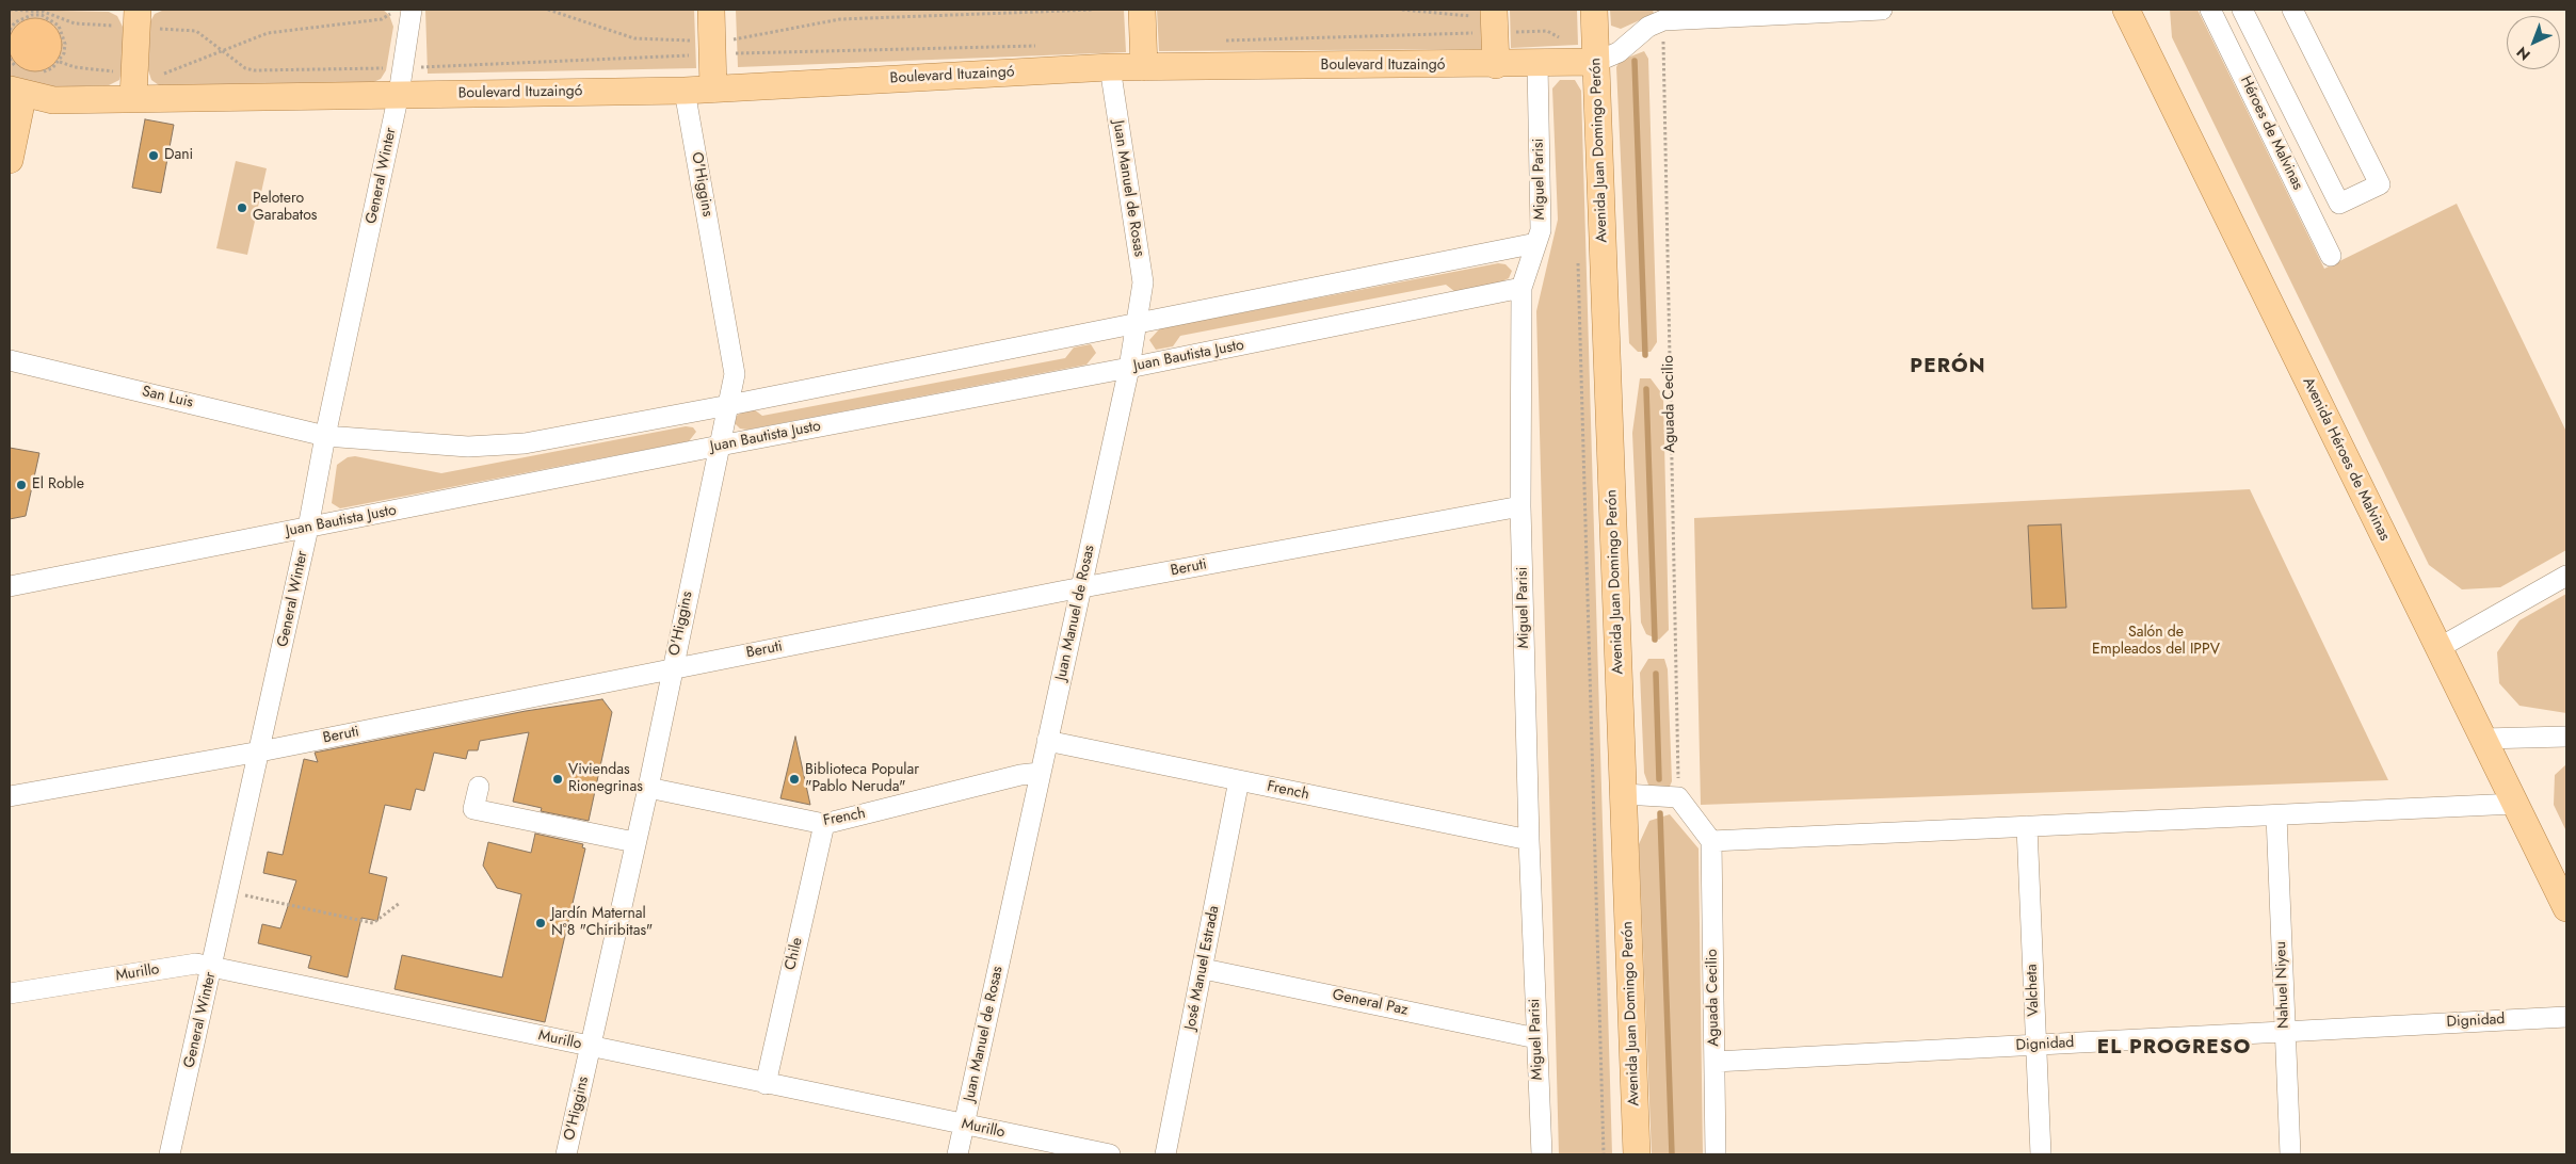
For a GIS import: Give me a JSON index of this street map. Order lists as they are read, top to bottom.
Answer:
{
  "streets": {
    "main road": ["Boulevard Ituzaingó", "Avenida Juan Domingo Perón", "Avenida Héroes de Malvinas"],
    "street": [
      "Héroes de Malvinas",
      "General Winter",
      "Miguel Parisi",
      "O'Higgins",
      "Juan Manuel de Rosas",
      "Juan Bautista Justo",
      "San Luis",
      "Aguada Cecilio",
      "Beruti",
      "French",
      "Chile",
      "José Manuel Estrada",
      "Murillo",
      "Nahuel Niyeu",
      "Valcheta",
      "General Paz",
      "Dignidad"
    ]
  },
  "crossings": [
    ["Boulevard Ituzaingó", "Avenida Juan Domingo Perón"],
    ["Boulevard Ituzaingó", "General Winter"],
    ["Boulevard Ituzaingó", "Miguel Parisi"],
    ["Boulevard Ituzaingó", "O'Higgins"],
    ["Boulevard Ituzaingó", "Juan Manuel de Rosas"],
    ["Boulevard Ituzaingó", "Aguada Cecilio"],
    ["General Winter", "Juan Bautista Justo"],
    ["General Winter", "San Luis"],
    ["General Winter", "Beruti"],
    ["General Winter", "Murillo"],
    ["Miguel Parisi", "Juan Bautista Justo"],
    ["Miguel Parisi", "Beruti"],
    ["Miguel Parisi", "French"],
    ["Miguel Parisi", "General Paz"],
    ["O'Higgins", "Juan Bautista Justo"],
    ["O'Higgins", "Beruti"],
    ["O'Higgins", "French"],
    ["O'Higgins", "Murillo"],
    ["Juan Manuel de Rosas", "Juan Bautista Justo"],
    ["Juan Manuel de Rosas", "Beruti"],
    ["Juan Manuel de Rosas", "French"],
    ["Juan Manuel de Rosas", "Murillo"],
    ["Aguada Cecilio", "Dignidad"],
    ["French", "Chile"],
    ["French", "José Manuel Estrada"],
    ["Chile", "Murillo"],
    ["José Manuel Estrada", "General Paz"],
    ["Nahuel Niyeu", "Dignidad"],
    ["Valcheta", "Dignidad"]
  ],
  "districts": ["PERÓN", "EL PROGRESO"],
  "parks": ["Salón de Empleados del IPPV"],
  "places": [
    "Dani",
    "Pelotero Garabatos",
    "El Roble",
    "Viviendas Rionegrinas",
    "Biblioteca Popular \"Pablo Neruda\"",
    "Jardín Maternal N°8 \"Chiribitas\""
  ],
  "north": "bottom left"
}
